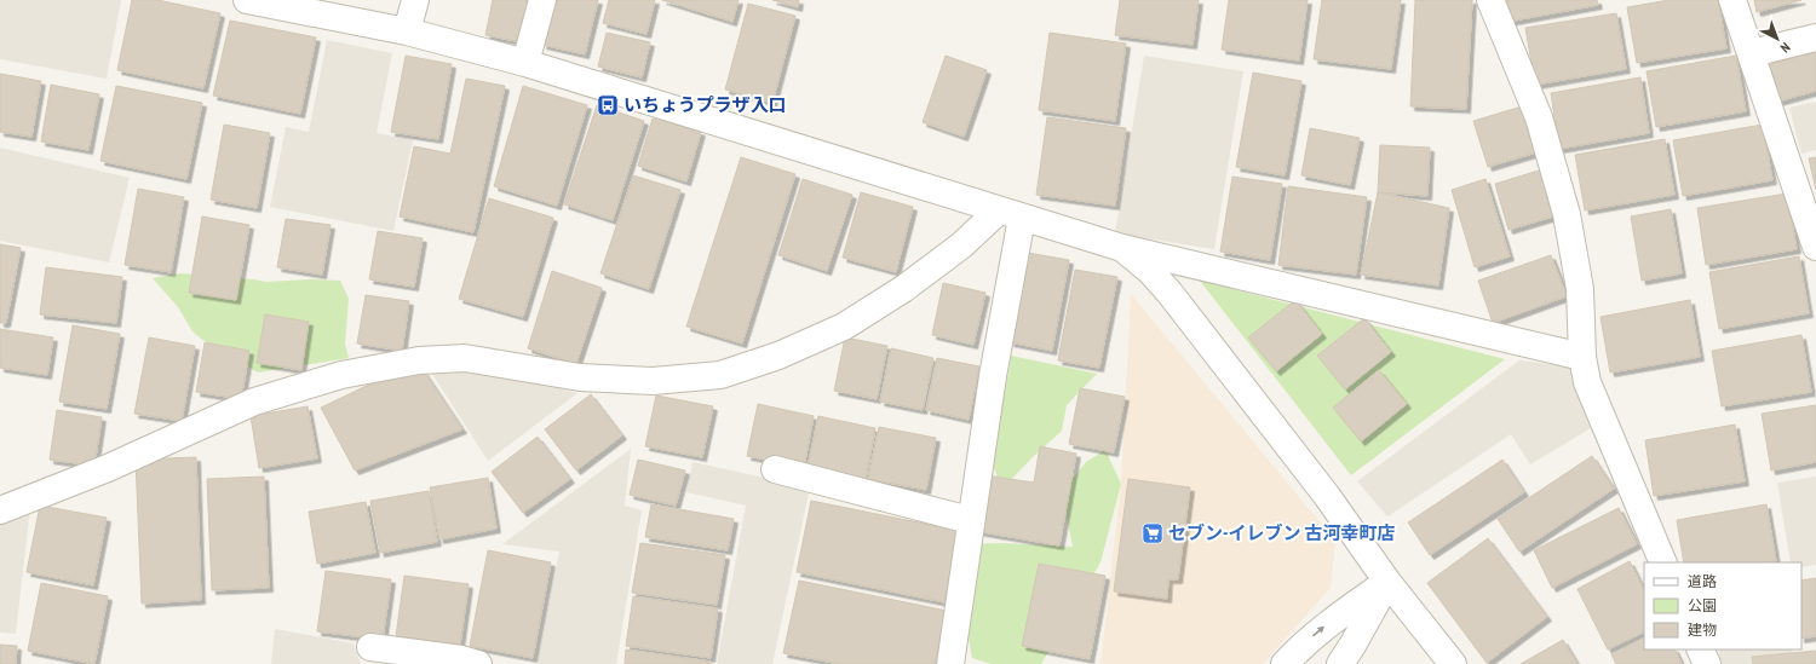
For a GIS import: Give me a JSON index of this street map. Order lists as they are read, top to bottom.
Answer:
{
  "places": {
    "bus stop": ["いちょうプラザ入口"],
    "supermarket": ["セブン-イレブン 古河幸町店"]
  },
  "legend": ["道路", "公園", "建物"],
  "north": "bottom right"
}
